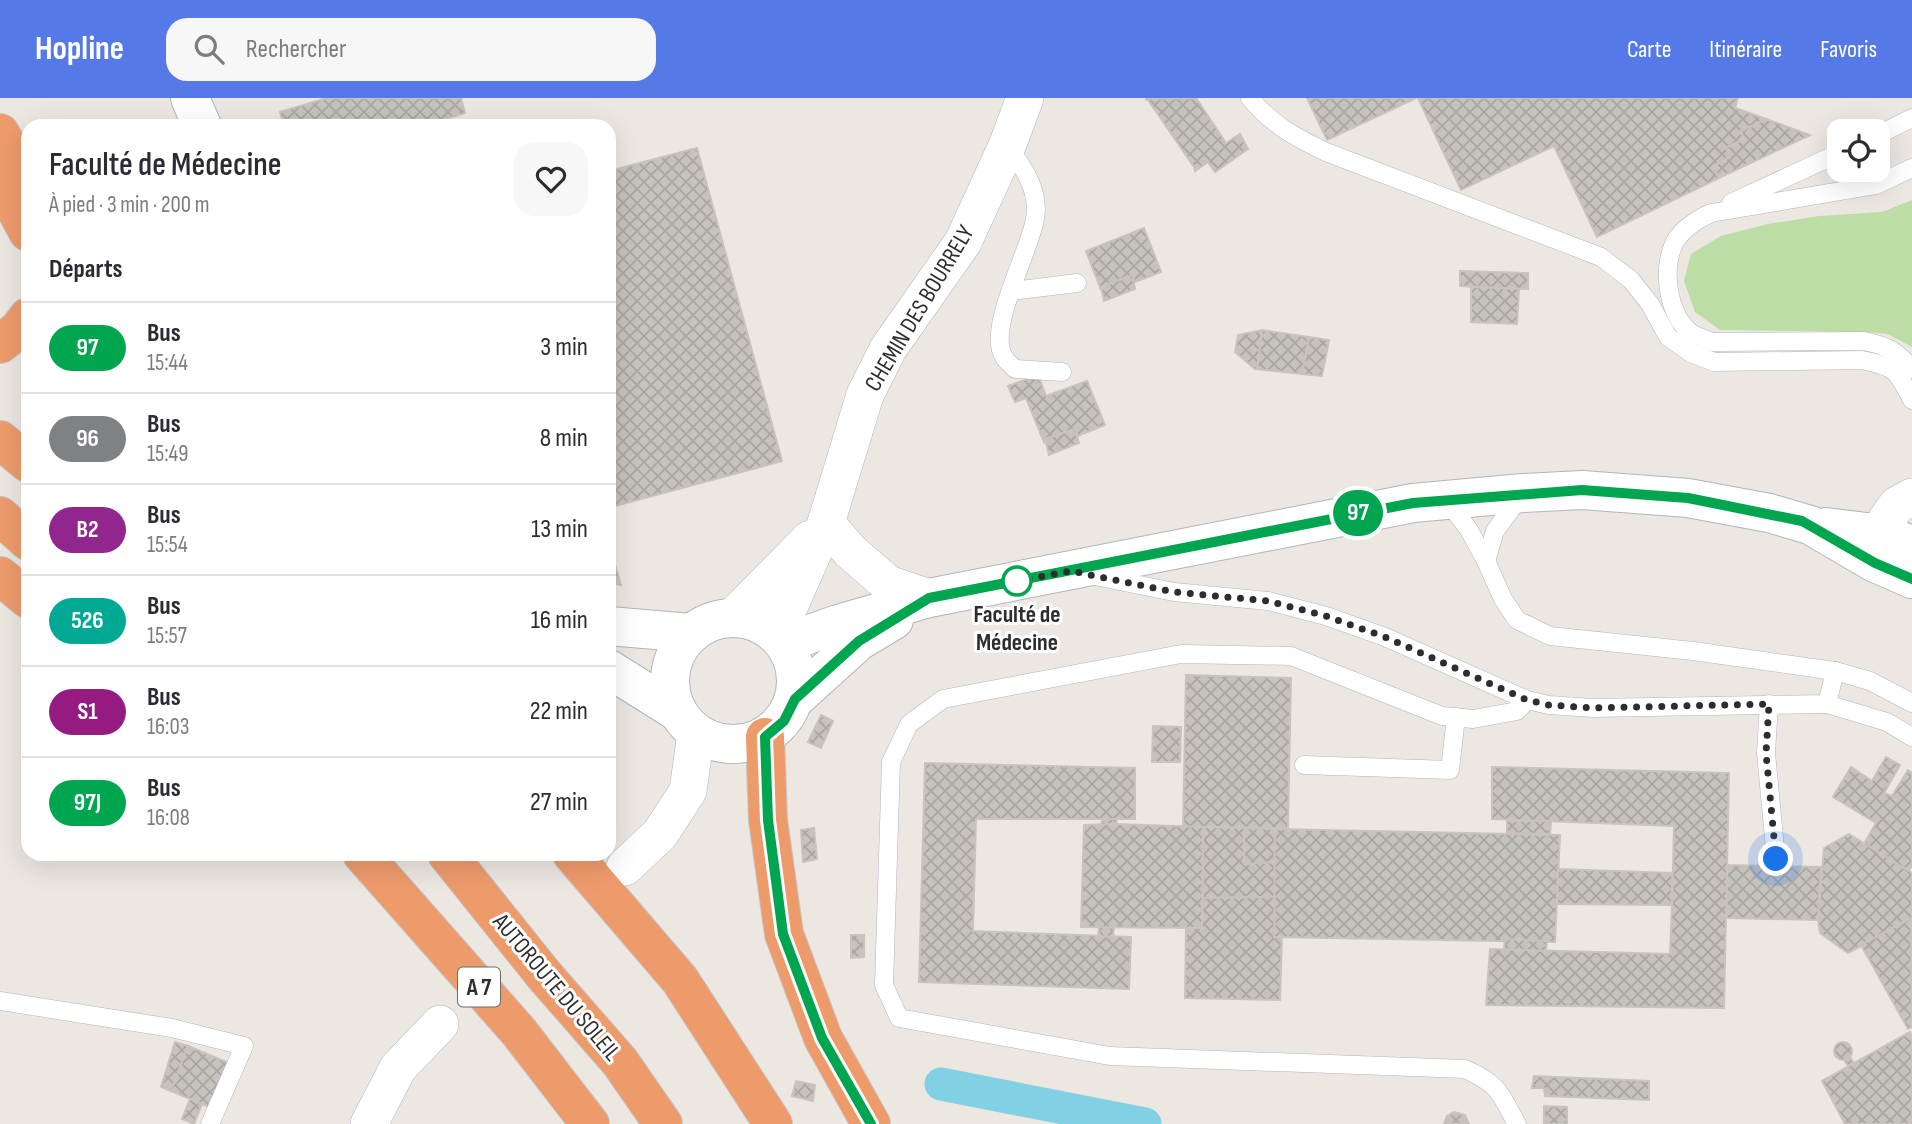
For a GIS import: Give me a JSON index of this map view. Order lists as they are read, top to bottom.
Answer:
{
  "streets": {
    "highway": ["A 7", "AUTOROUTE DU SOLEIL"],
    "street": ["CHEMIN DES BOURRELY"]
  },
  "places": ["Faculté de Médecine"],
  "lines": ["bus line 97"],
  "page": {
    "header": "Hopline",
    "search": "Rechercher",
    "nav": ["Carte", "Itinéraire", "Favoris"],
    "on_map": "97",
    "heading": [
      ["Faculté de Médecine", "À pied · 3 min · 200 m"],
      "Départs"
    ],
    "list": [
      {
        "mark": "97",
        "name": "Bus",
        "note": "15:44",
        "value": "3 min"
      },
      {
        "mark": "96",
        "name": "Bus",
        "note": "15:49",
        "value": "8 min"
      },
      {
        "mark": "B2",
        "name": "Bus",
        "note": "15:54",
        "value": "13 min"
      },
      {
        "mark": "526",
        "name": "Bus",
        "note": "15:57",
        "value": "16 min"
      },
      {
        "mark": "S1",
        "name": "Bus",
        "note": "16:03",
        "value": "22 min"
      },
      {
        "mark": "97J",
        "name": "Bus",
        "note": "16:08",
        "value": "27 min"
      }
    ]
  }
}
